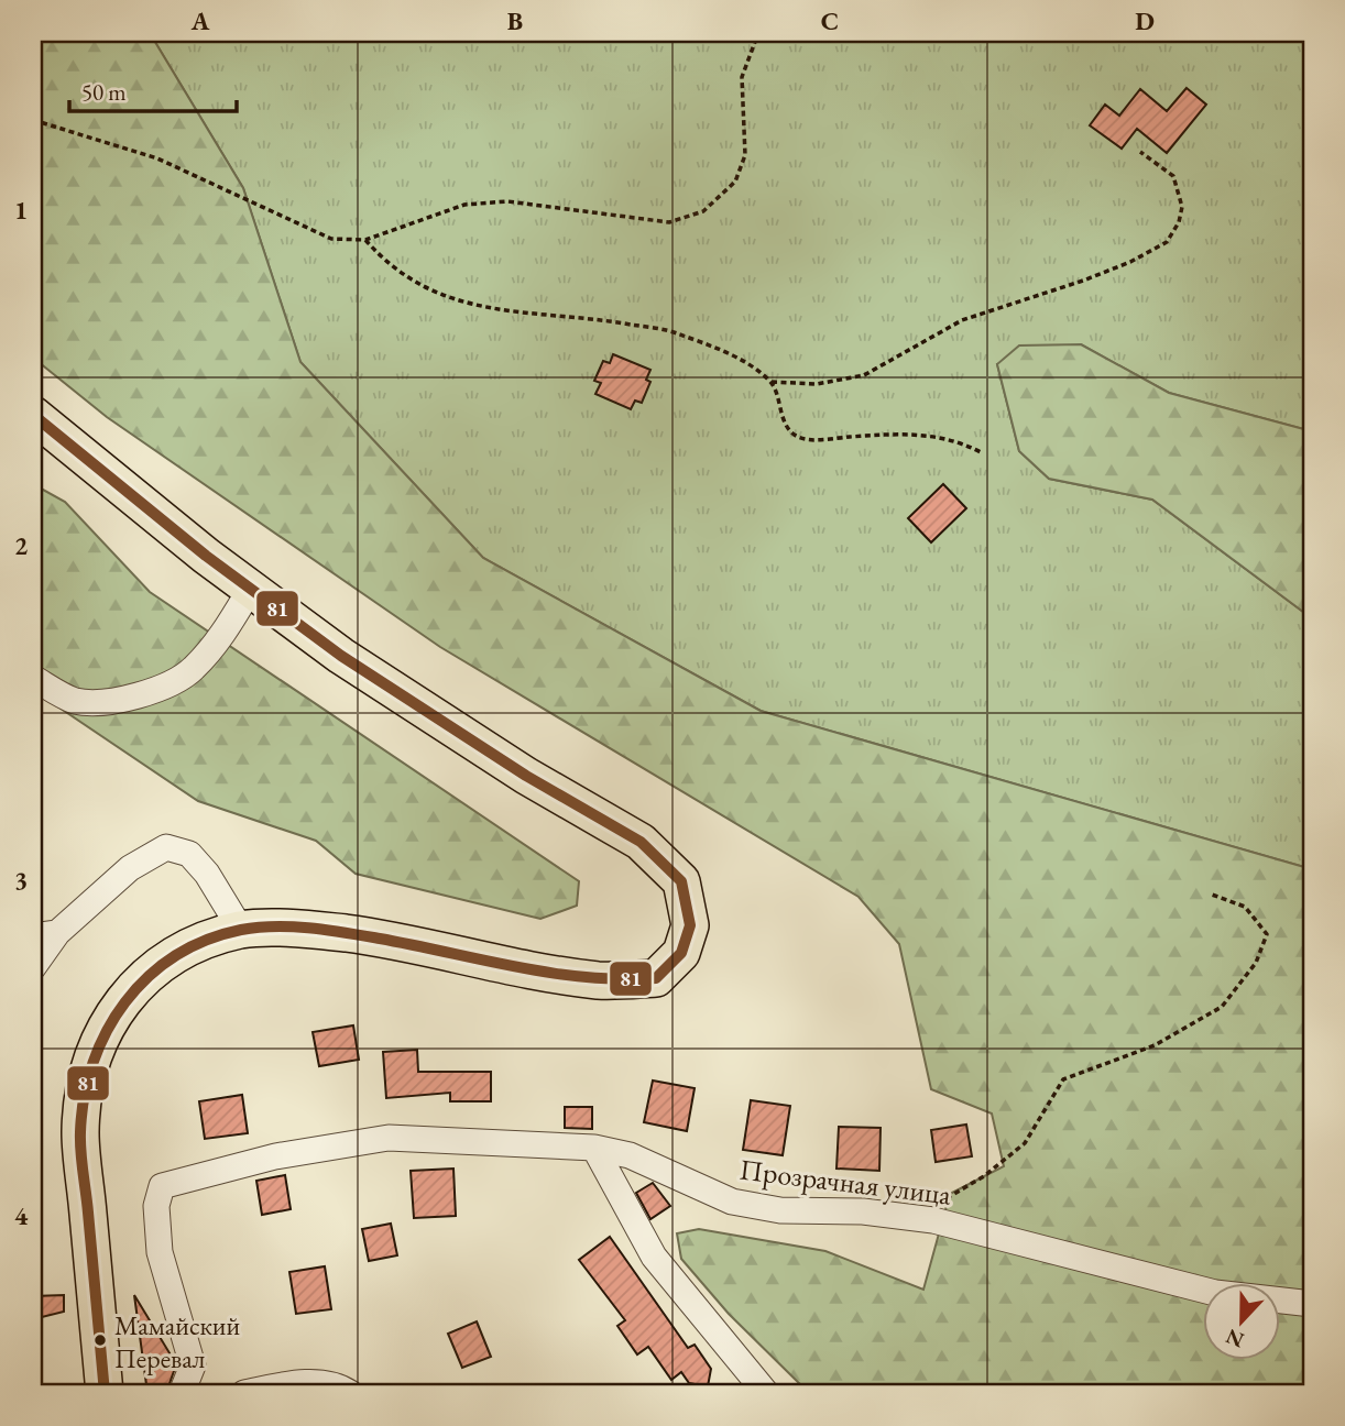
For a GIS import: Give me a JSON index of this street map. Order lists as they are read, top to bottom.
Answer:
{
  "streets": {
    "street": ["Прозрачная улица"]
  },
  "places": ["Мамайский Перевал"],
  "lines": ["transit line 81"],
  "scale_bar": "50 m",
  "north": "bottom",
  "grid": {
    "columns": [
      "A",
      "B",
      "C",
      "D"
    ],
    "rows": [
      "1",
      "2",
      "3",
      "4"
    ]
  }
}
